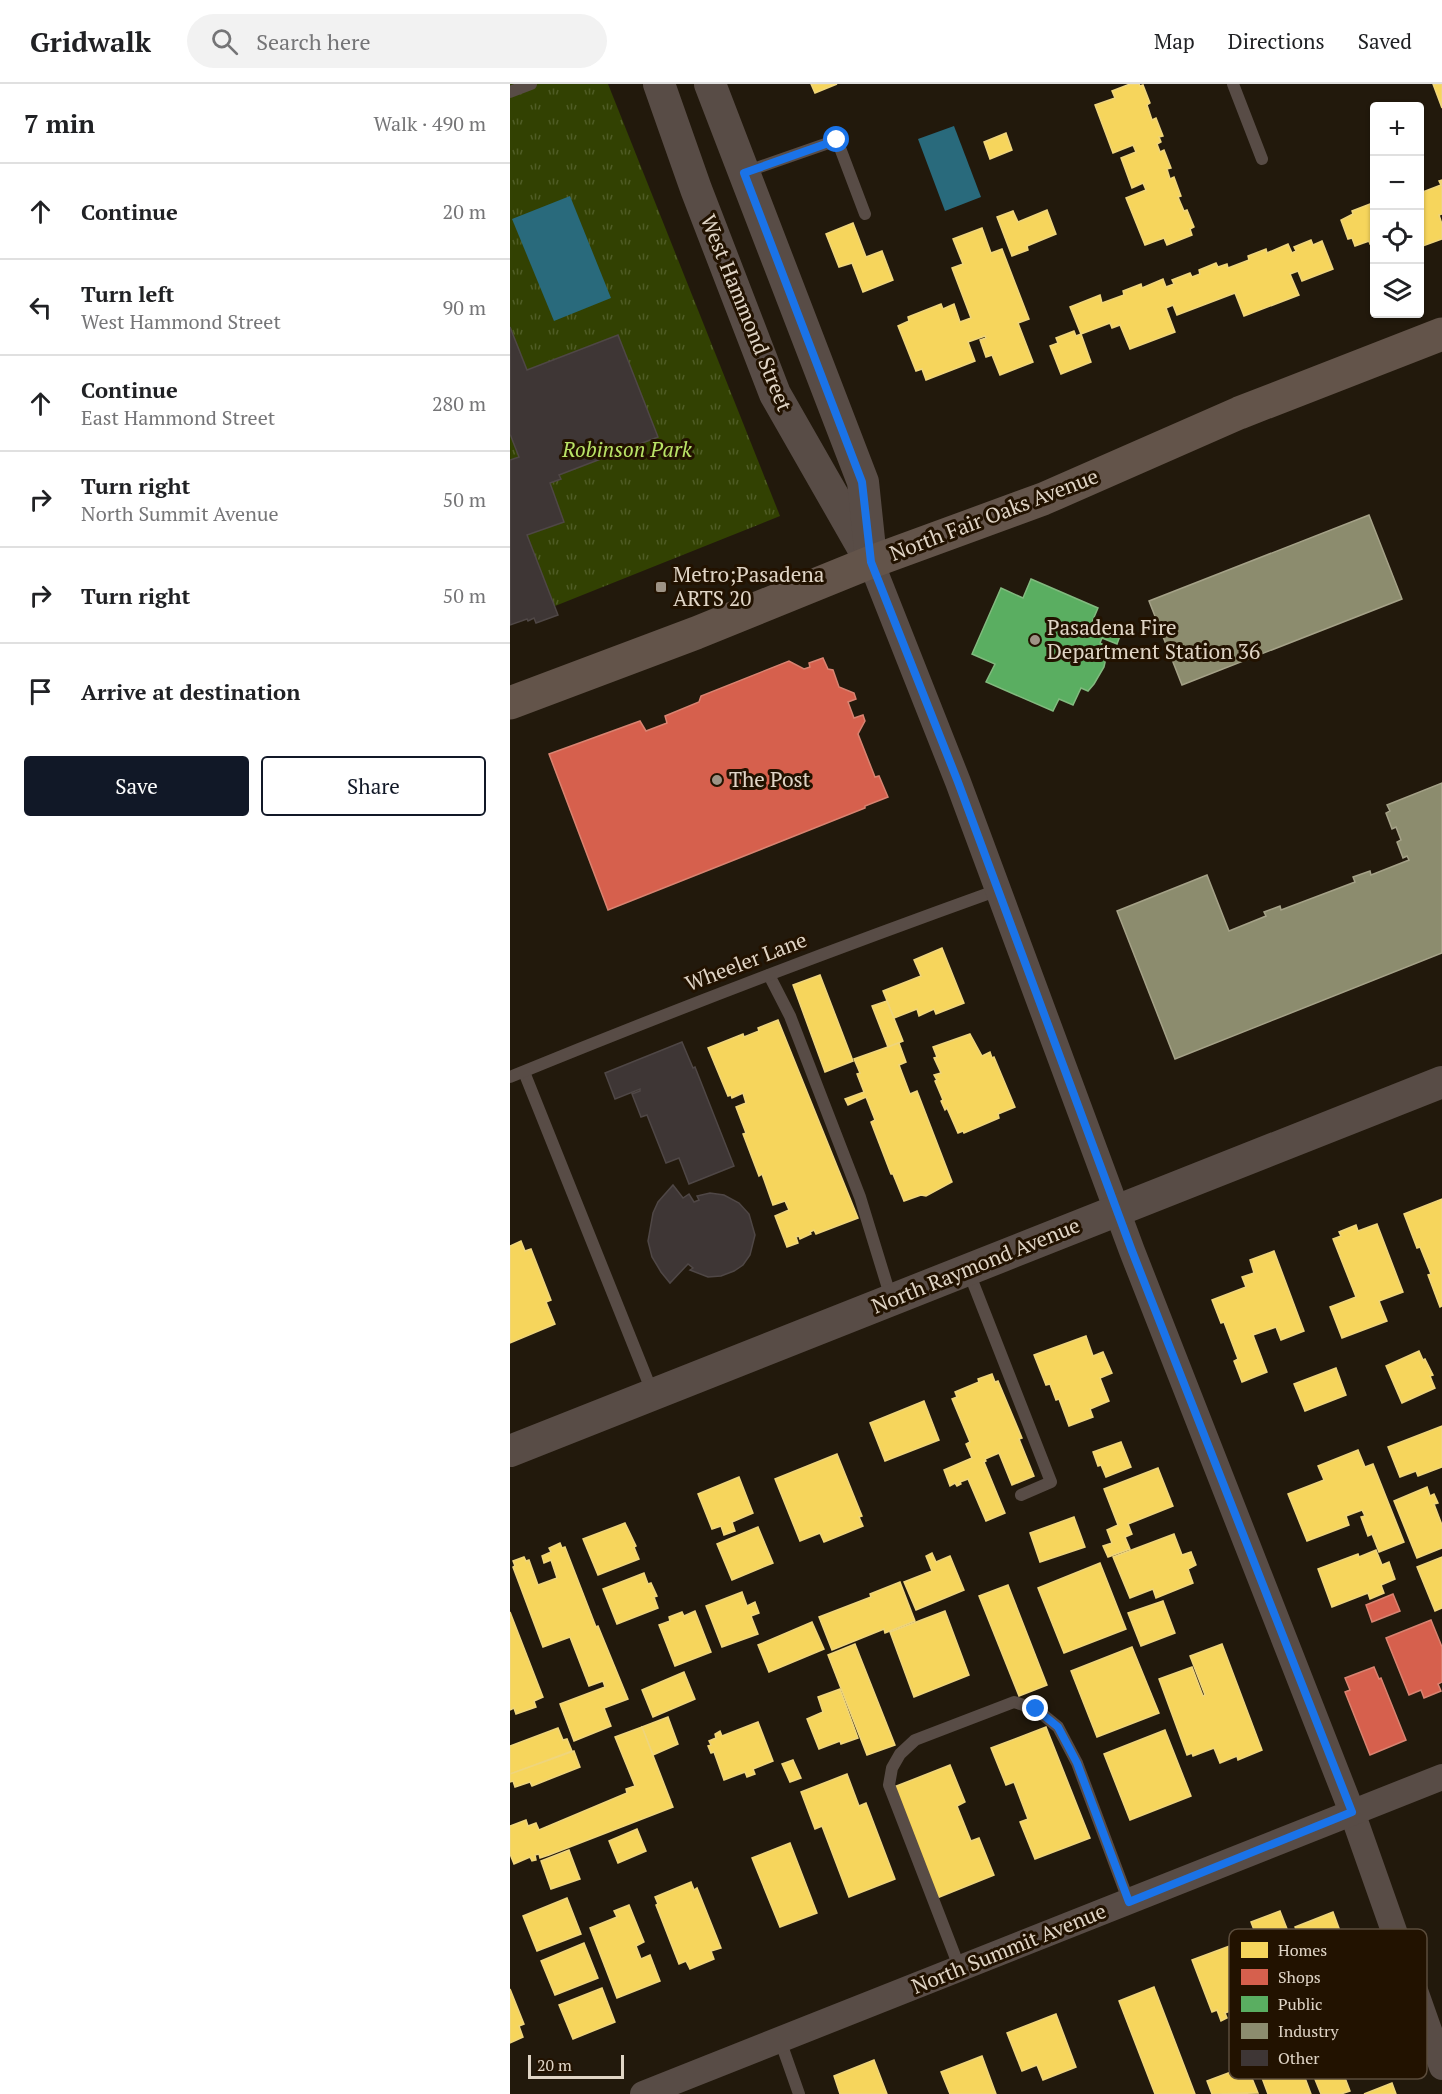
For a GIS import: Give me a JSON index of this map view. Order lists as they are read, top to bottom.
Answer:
{
  "streets": {
    "main road": ["North Fair Oaks Avenue"],
    "street": ["West Hammond Street", "North Raymond Avenue", "North Summit Avenue"],
    "lane": ["Wheeler Lane"]
  },
  "crossings": [
    ["West Hammond Street", "North Fair Oaks Avenue"]
  ],
  "parks": ["Robinson Park"],
  "places": {
    "transit": ["Metro;Pasadena ARTS 20"],
    "other": ["Pasadena Fire Department Station 36", "The Post"]
  },
  "legend": [
    "Homes",
    "Shops",
    "Public",
    "Industry",
    "Other"
  ],
  "scale_bar": "20 m",
  "page": {
    "header": "Gridwalk",
    "search": "Search here",
    "nav": ["Map", "Directions", "Saved"],
    "heading": ["7 min", "Walk · 490 m"],
    "map_buttons": ["+", "−"],
    "list": [
      ["Continue", "20 m"],
      ["Turn left", "West Hammond Street", "90 m"],
      ["Continue", "East Hammond Street", "280 m"],
      ["Turn right", "North Summit Avenue", "50 m"],
      ["Turn right", "50 m"],
      "Arrive at destination"
    ],
    "buttons": ["Save", "Share"],
    "scale": "20 m"
  }
}
